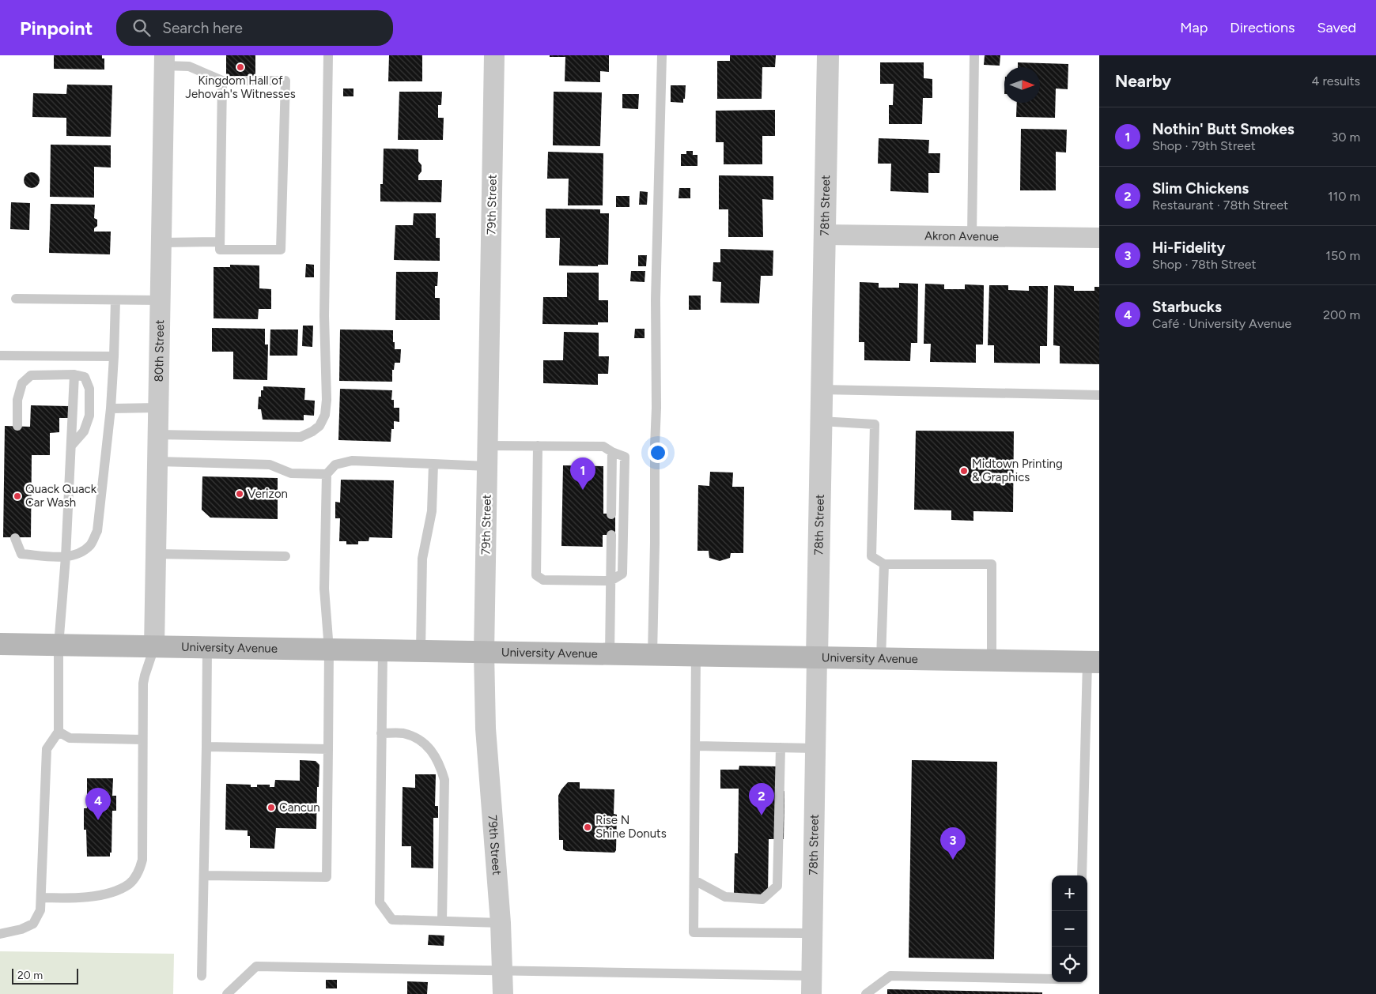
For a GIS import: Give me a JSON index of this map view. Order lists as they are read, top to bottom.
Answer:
{
  "streets": {
    "main road": ["University Avenue"],
    "street": [
      "79th Street",
      "78th Street",
      "Akron Avenue",
      "80th Street"
    ]
  },
  "crossings": [
    ["79th Street", "University Avenue"],
    ["78th Street", "Akron Avenue"],
    ["78th Street", "University Avenue"],
    ["80th Street", "University Avenue"]
  ],
  "places": [
    "Kingdom Hall of Jehovah's Witnesses",
    "Midtown Printing & Graphics",
    "Verizon",
    "Quack Quack Car Wash",
    "Cancun",
    "Rise N Shine Donuts"
  ],
  "scale_bar": "20 m",
  "north": "right",
  "page": {
    "header": "Pinpoint",
    "search": "Search here",
    "nav": ["Map", "Directions", "Saved"],
    "heading": ["Nearby", "4 results"],
    "list": [
      {
        "mark": "1",
        "name": "Nothin' Butt Smokes",
        "note": "Shop · 79th Street",
        "value": "30 m"
      },
      {
        "mark": "2",
        "name": "Slim Chickens",
        "note": "Restaurant · 78th Street",
        "value": "110 m"
      },
      {
        "mark": "3",
        "name": "Hi-Fidelity",
        "note": "Shop · 78th Street",
        "value": "150 m"
      },
      {
        "mark": "4",
        "name": "Starbucks",
        "note": "Café · University Avenue",
        "value": "200 m"
      }
    ],
    "pins": [
      "1",
      "2",
      "4",
      "3"
    ],
    "map_buttons": ["+", "−"],
    "scale": "20 m"
  }
}
